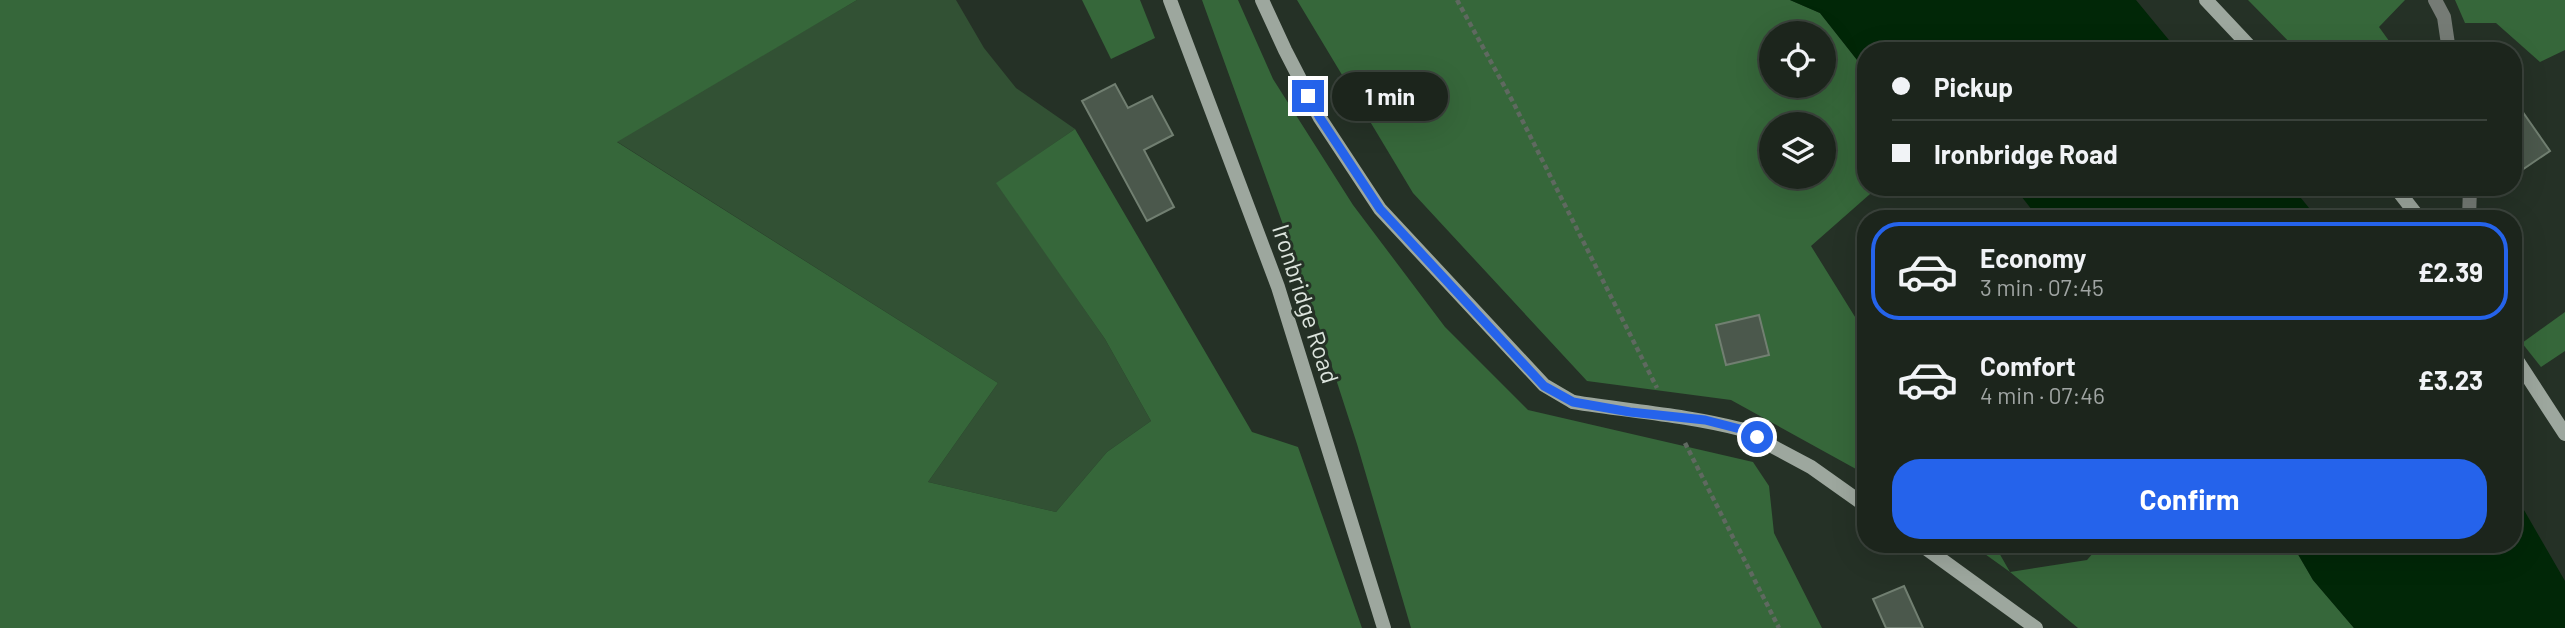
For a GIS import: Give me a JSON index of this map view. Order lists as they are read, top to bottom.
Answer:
{
  "streets": {
    "main road": ["Ironbridge Road"]
  },
  "page": {
    "banner": ["Pickup", "Ironbridge Road"],
    "bubble": "1 min",
    "list": [
      {
        "name": "Economy",
        "note": "3 min · 07:45",
        "value": "£2.39"
      },
      {
        "name": "Comfort",
        "note": "4 min · 07:46",
        "value": "£3.23"
      }
    ],
    "buttons": "Confirm"
  }
}
